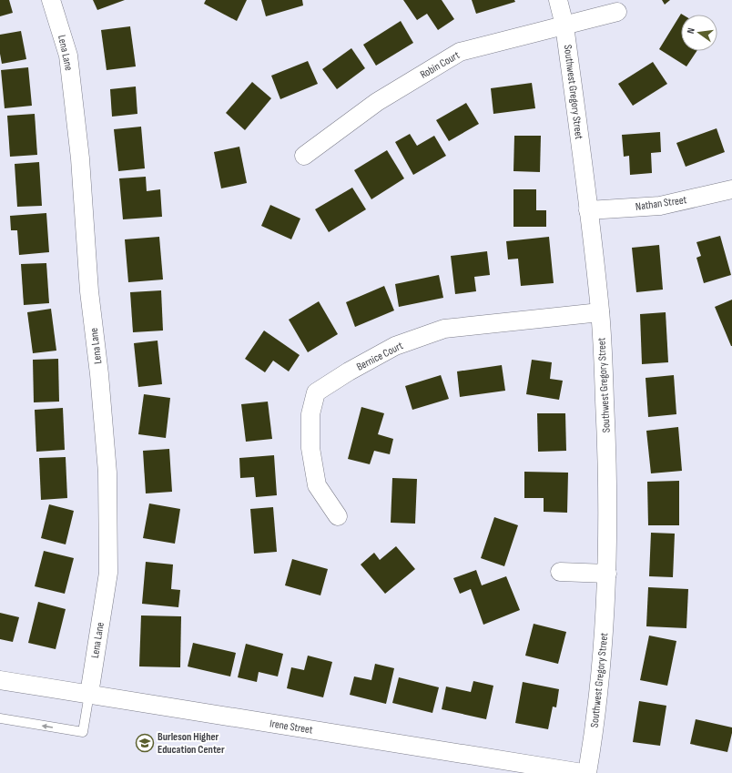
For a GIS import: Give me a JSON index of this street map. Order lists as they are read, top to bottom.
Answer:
{
  "streets": {
    "street": [
      "Lena Lane",
      "Robin Court",
      "Southwest Gregory Street",
      "Nathan Street",
      "Bernice Court",
      "Irene Street"
    ]
  },
  "crossings": [
    ["Lena Lane", "Irene Street"],
    ["Robin Court", "Southwest Gregory Street"],
    ["Southwest Gregory Street", "Nathan Street"],
    ["Southwest Gregory Street", "Bernice Court"]
  ],
  "places": {
    "school or university": ["Burleson Higher Education Center"]
  },
  "north": "left"
}
